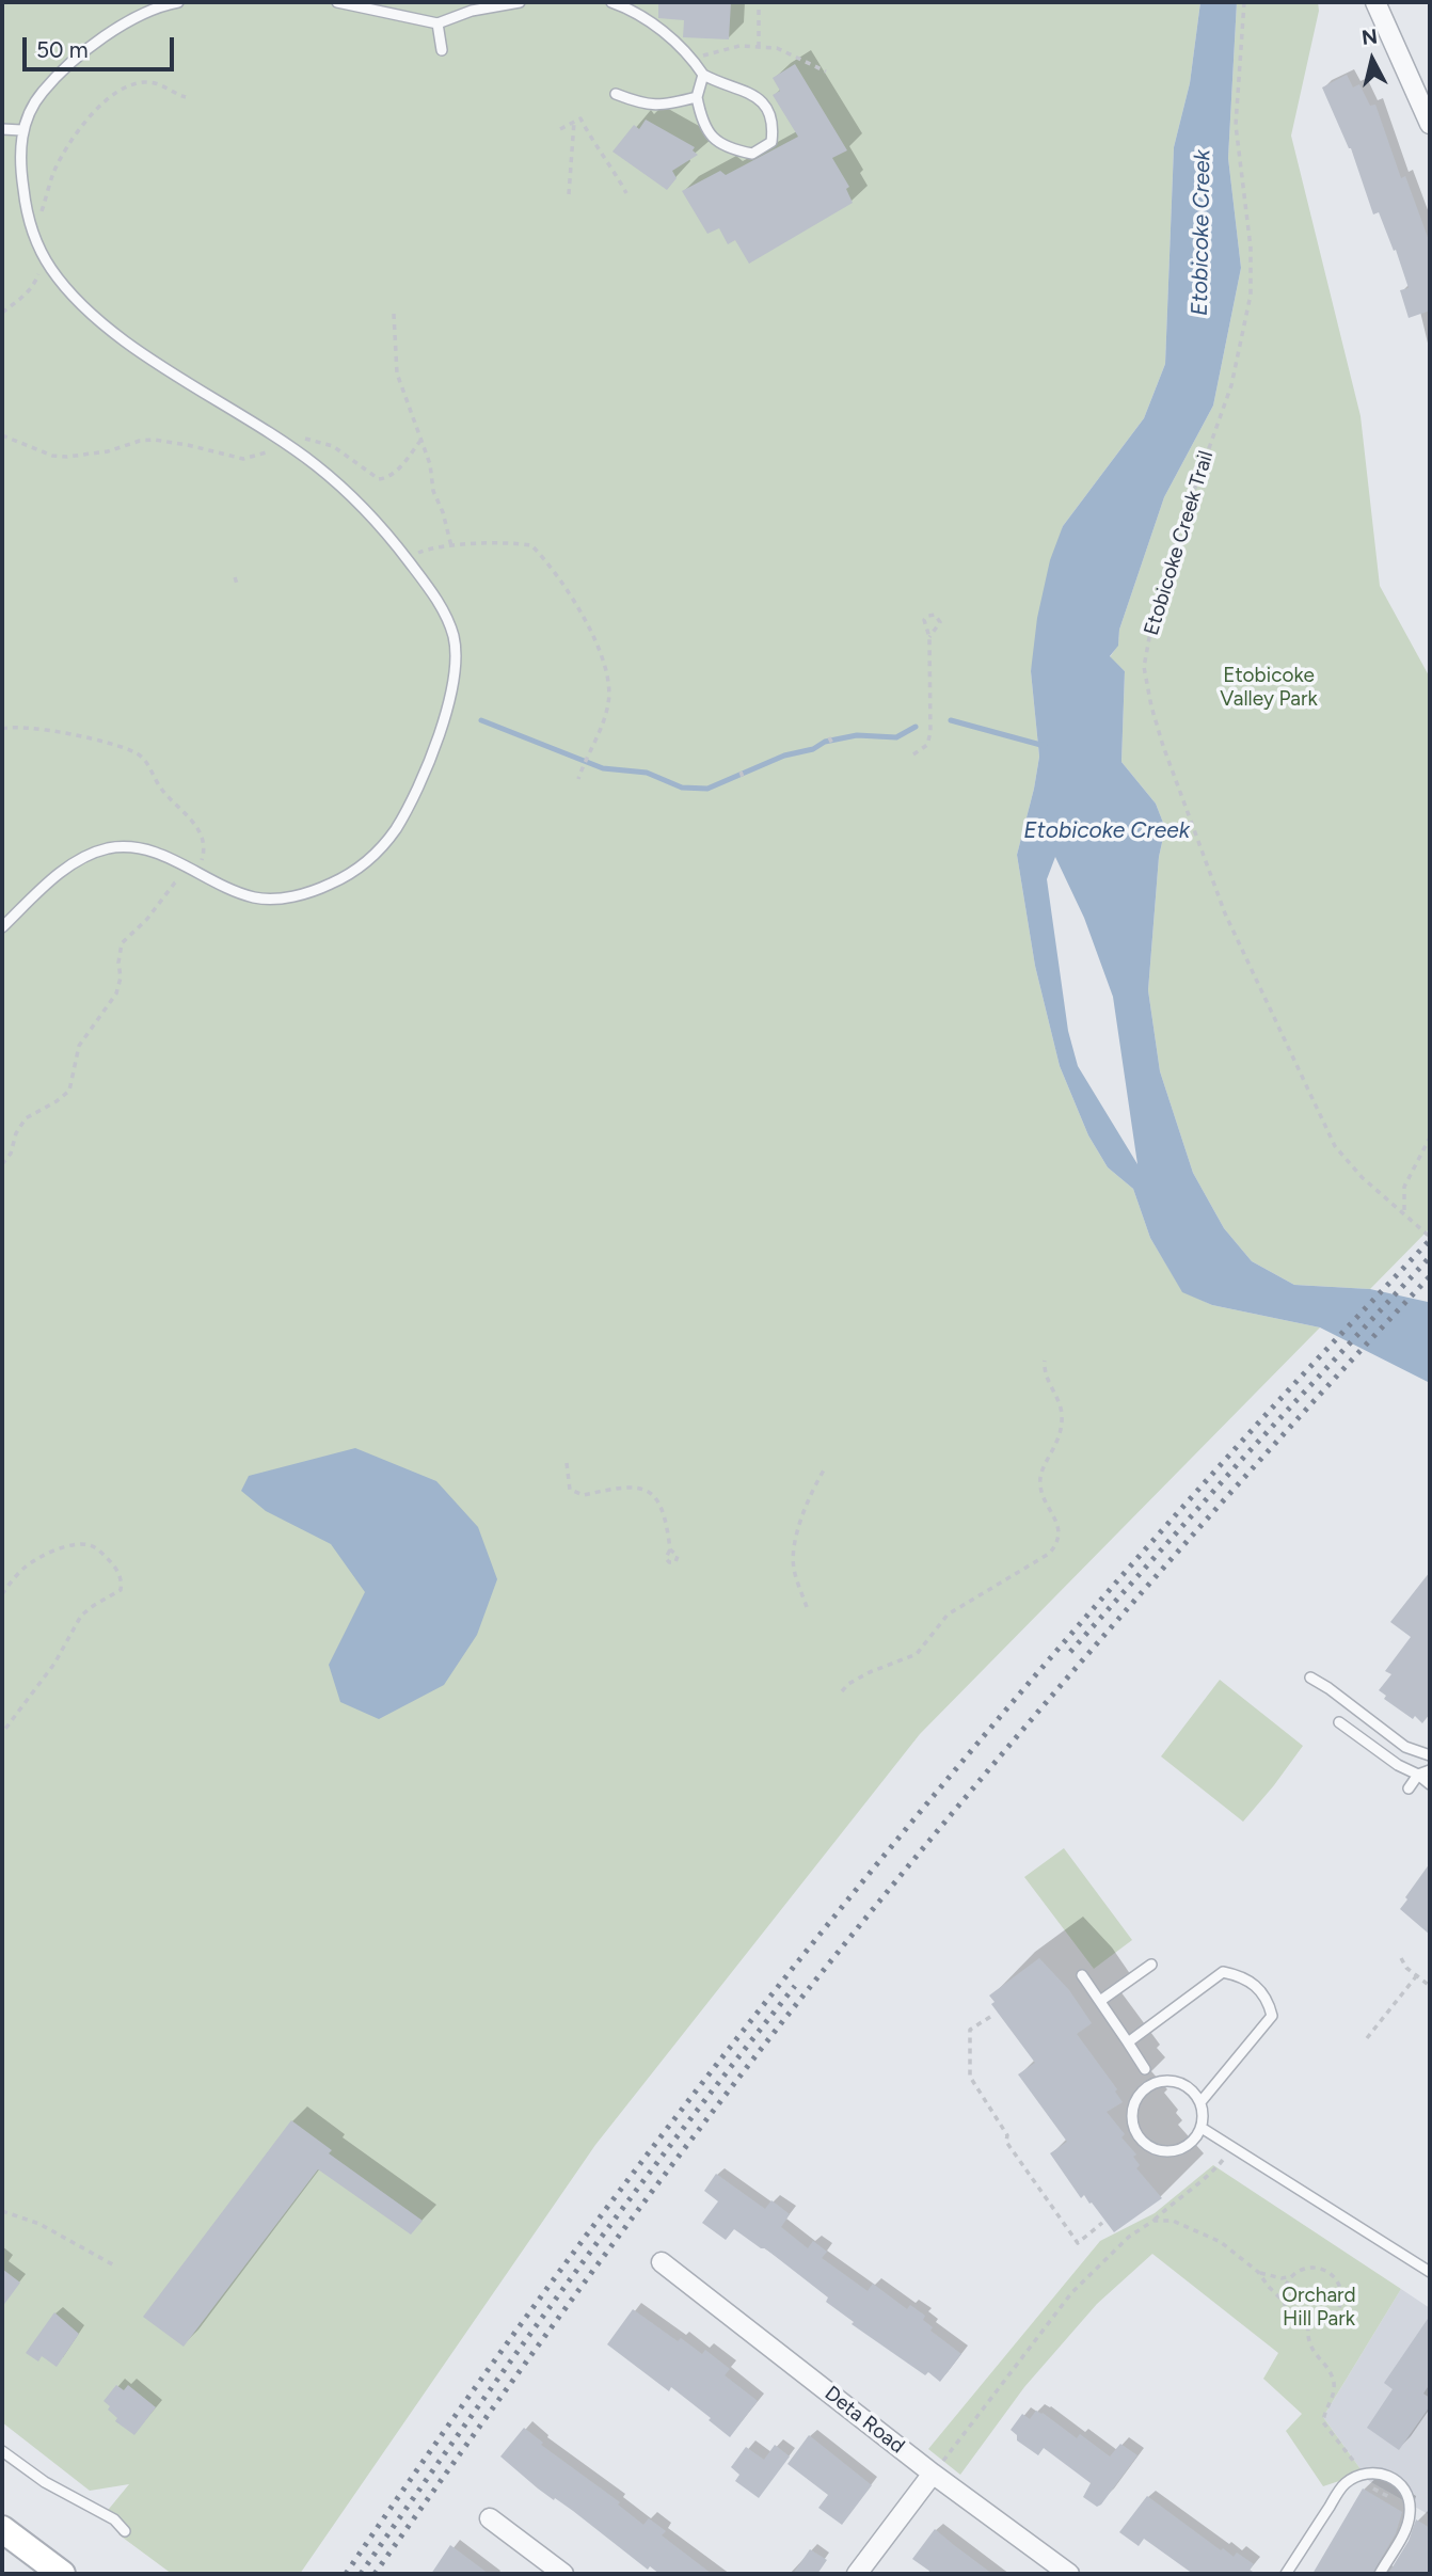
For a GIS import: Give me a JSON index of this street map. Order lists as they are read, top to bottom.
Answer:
{
  "streets": {
    "street": ["Deta Road"],
    "path": ["Etobicoke Creek Trail"]
  },
  "water": ["Etobicoke Creek"],
  "parks": ["Etobicoke Valley Park", "Orchard Hill Park"],
  "scale_bar": "50 m",
  "north": "top"
}
